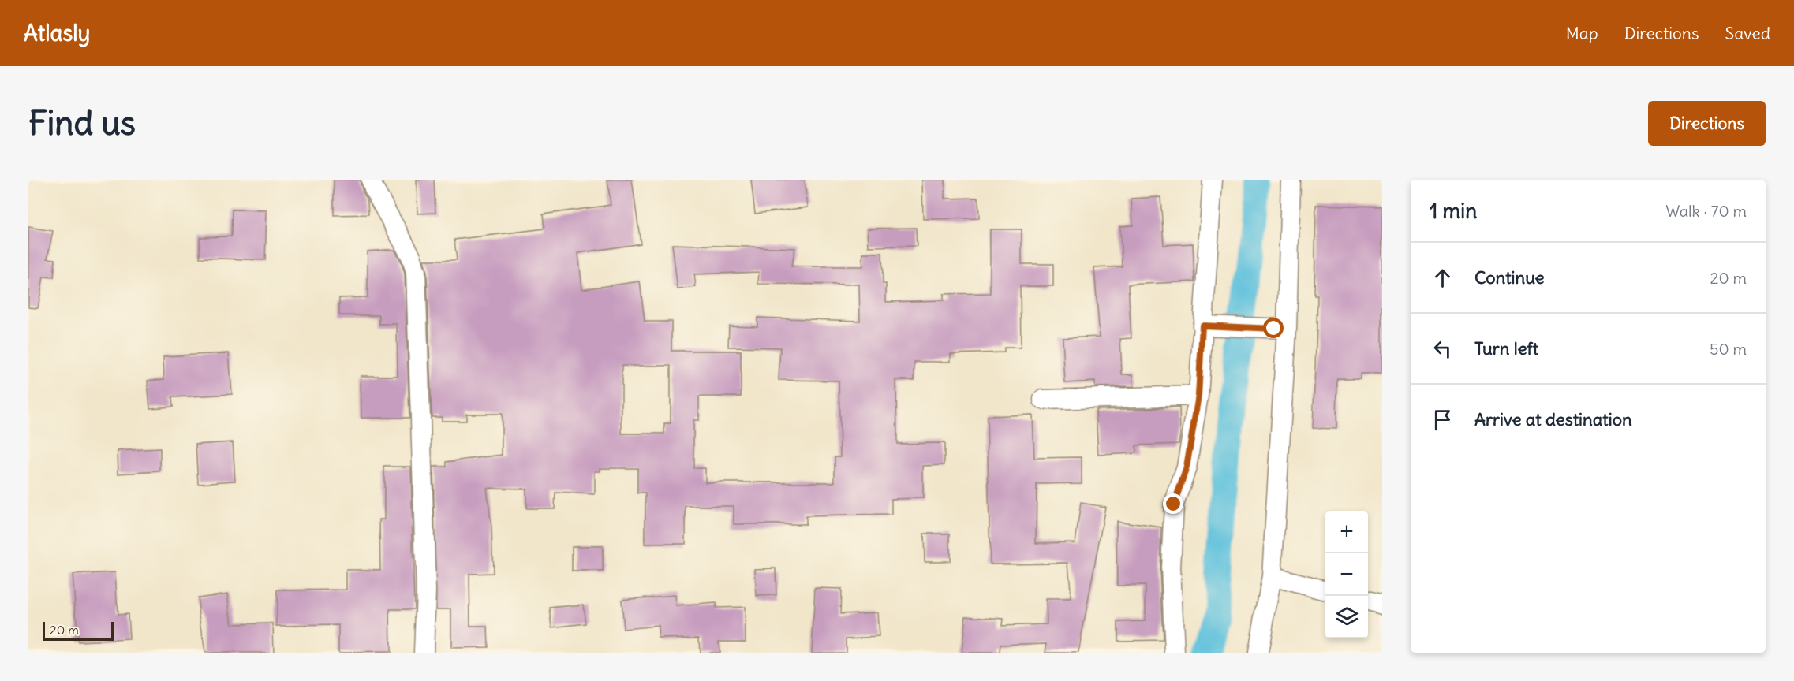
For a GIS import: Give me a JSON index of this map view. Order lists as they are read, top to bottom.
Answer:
{
  "scale_bar": "20 m",
  "page": {
    "header": "Atlasly",
    "nav": ["Map", "Directions", "Saved"],
    "buttons": "Directions",
    "title": "Find us",
    "heading": ["1 min", "Walk · 70 m"],
    "list": [
      ["Continue", "20 m"],
      ["Turn left", "50 m"],
      "Arrive at destination"
    ],
    "map_buttons": ["+", "−"],
    "scale": "20 m"
  }
}
